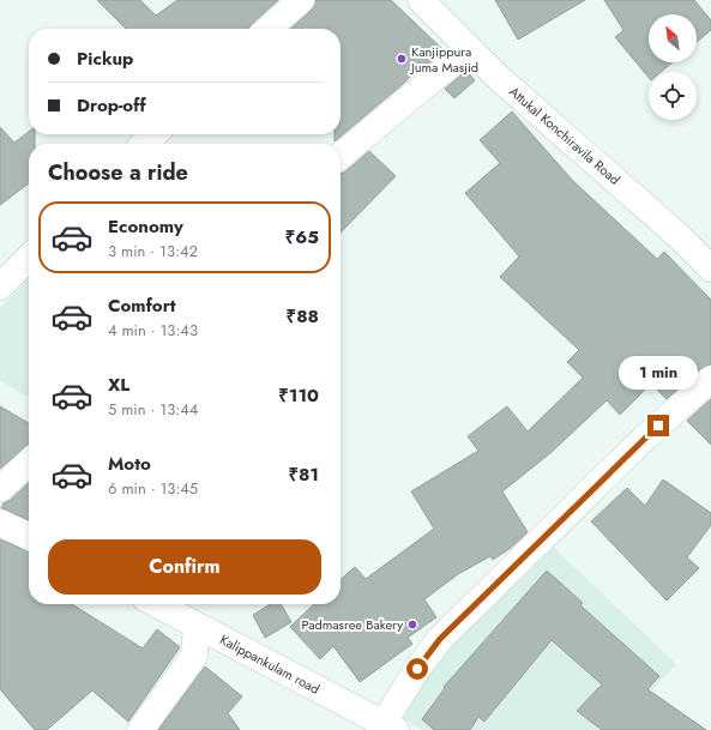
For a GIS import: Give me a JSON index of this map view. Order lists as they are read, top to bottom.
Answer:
{
  "streets": {
    "street": ["Attukal Konchiravila Road", "Kalippankulam road"]
  },
  "places": ["Kanjippura Juma Masjid", "Padmasree Bakery"],
  "north": "top left",
  "page": {
    "banner": ["Pickup", "Drop-off"],
    "heading": "Choose a ride",
    "list": [
      {
        "name": "Economy",
        "note": "3 min · 13:42",
        "value": "₹65"
      },
      {
        "name": "Comfort",
        "note": "4 min · 13:43",
        "value": "₹88"
      },
      {
        "name": "XL",
        "note": "5 min · 13:44",
        "value": "₹110"
      },
      {
        "name": "Moto",
        "note": "6 min · 13:45",
        "value": "₹81"
      }
    ],
    "bubble": "1 min",
    "buttons": "Confirm"
  }
}
